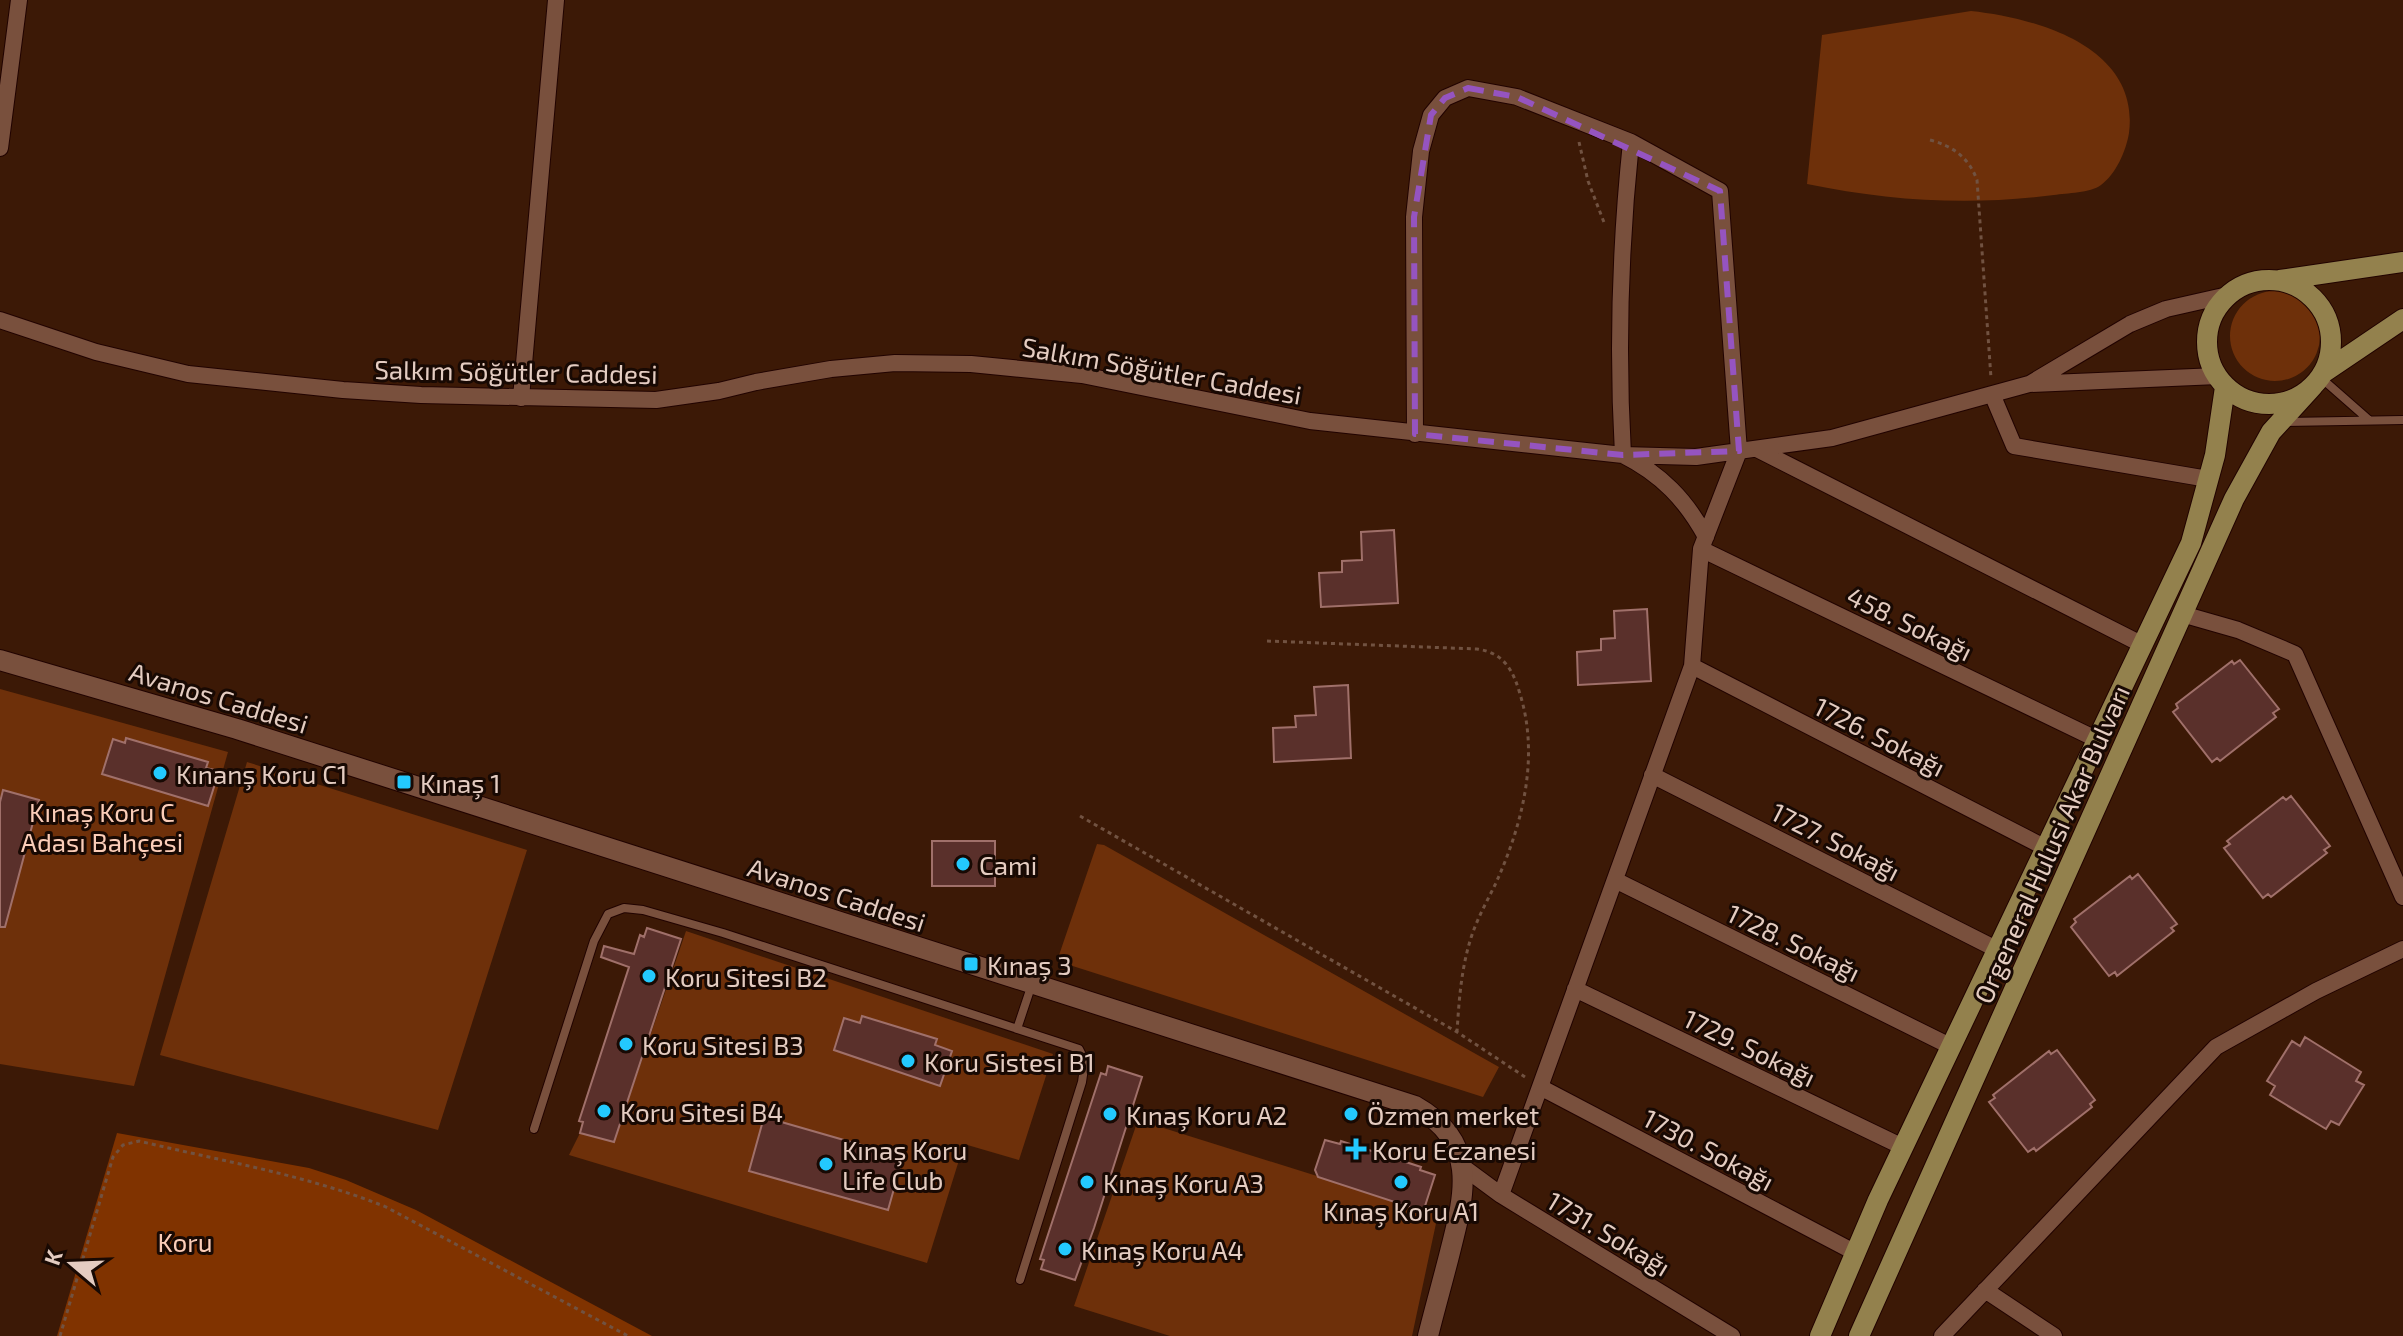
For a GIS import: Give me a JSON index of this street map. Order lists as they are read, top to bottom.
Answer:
{
  "streets": {
    "main road": ["Orgeneral Hulusi Akar Bulvarı"],
    "street": [
      "Salkım Söğütler Caddesi",
      "458. Sokağı",
      "Avanos Caddesi",
      "1726. Sokağı",
      "1727. Sokağı",
      "1728. Sokağı",
      "1729. Sokağı",
      "1730. Sokağı",
      "1731. Sokağı"
    ]
  },
  "crossings": [
    ["Salkım Söğütler Caddesi", "Orgeneral Hulusi Akar Bulvarı"],
    ["458. Sokağı", "Orgeneral Hulusi Akar Bulvarı"],
    ["Avanos Caddesi", "1731. Sokağı"],
    ["1726. Sokağı", "Orgeneral Hulusi Akar Bulvarı"],
    ["1727. Sokağı", "Orgeneral Hulusi Akar Bulvarı"],
    ["Orgeneral Hulusi Akar Bulvarı", "1728. Sokağı"],
    ["Orgeneral Hulusi Akar Bulvarı", "1729. Sokağı"],
    ["Orgeneral Hulusi Akar Bulvarı", "1730. Sokağı"]
  ],
  "parks": ["Kınaş Koru C Adası Bahçesi", "Koru"],
  "places": {
    "other": [
      "Kınanş Koru C1",
      "Cami",
      "Koru Sitesi B2",
      "Koru Sitesi B3",
      "Koru Sistesi B1",
      "Koru Sitesi B4",
      "Kınaş Koru A2",
      "Özmen merket",
      "Kınaş Koru Life Club",
      "Kınaş Koru A3",
      "Kınaş Koru A1",
      "Kınaş Koru A4"
    ],
    "transit": ["Kınaş 1", "Kınaş 3"],
    "health": ["Koru Eczanesi"]
  },
  "north": "left"
}
